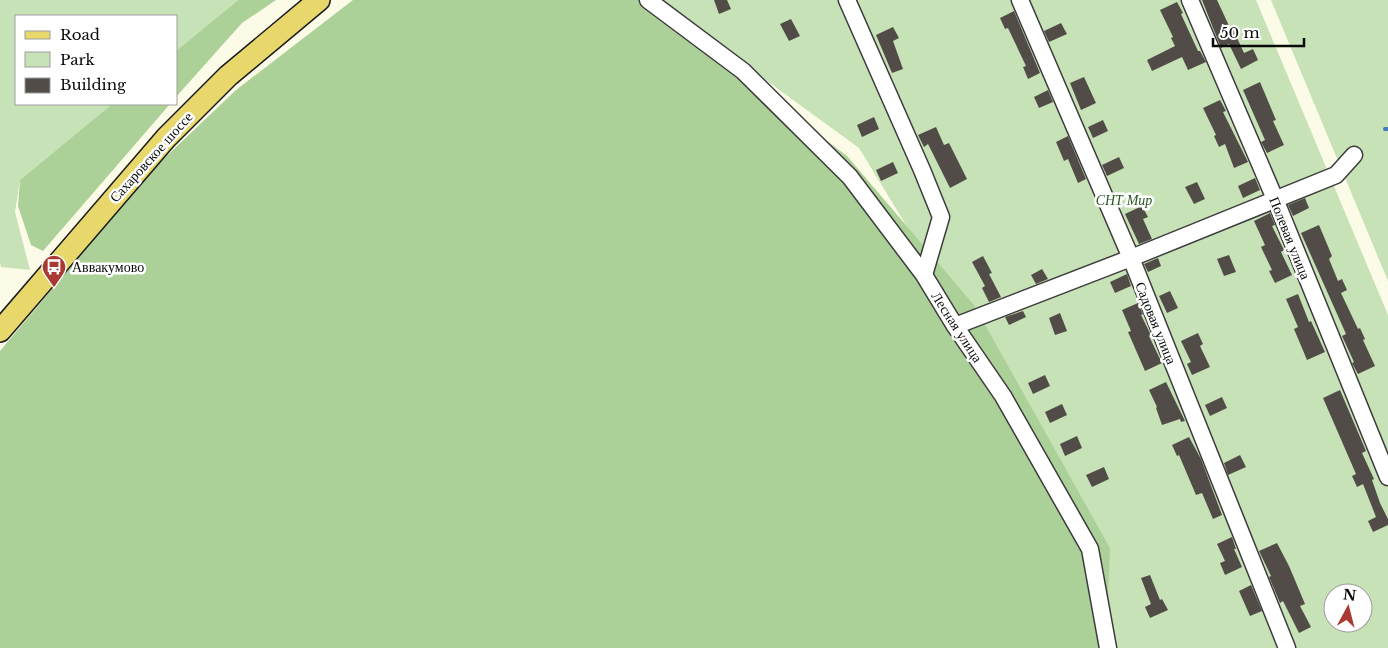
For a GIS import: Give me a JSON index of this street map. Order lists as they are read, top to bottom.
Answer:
{
  "streets": {
    "main road": ["Сахаровское шоссе"],
    "street": ["Полевая улица", "Садовая улица", "Лесная улица"]
  },
  "parks": ["СНТ Мир"],
  "places": {
    "bus stop": ["Аввакумово"]
  },
  "legend": ["Road", "Park", "Building"],
  "scale_bar": "50 m",
  "north": "top"
}
